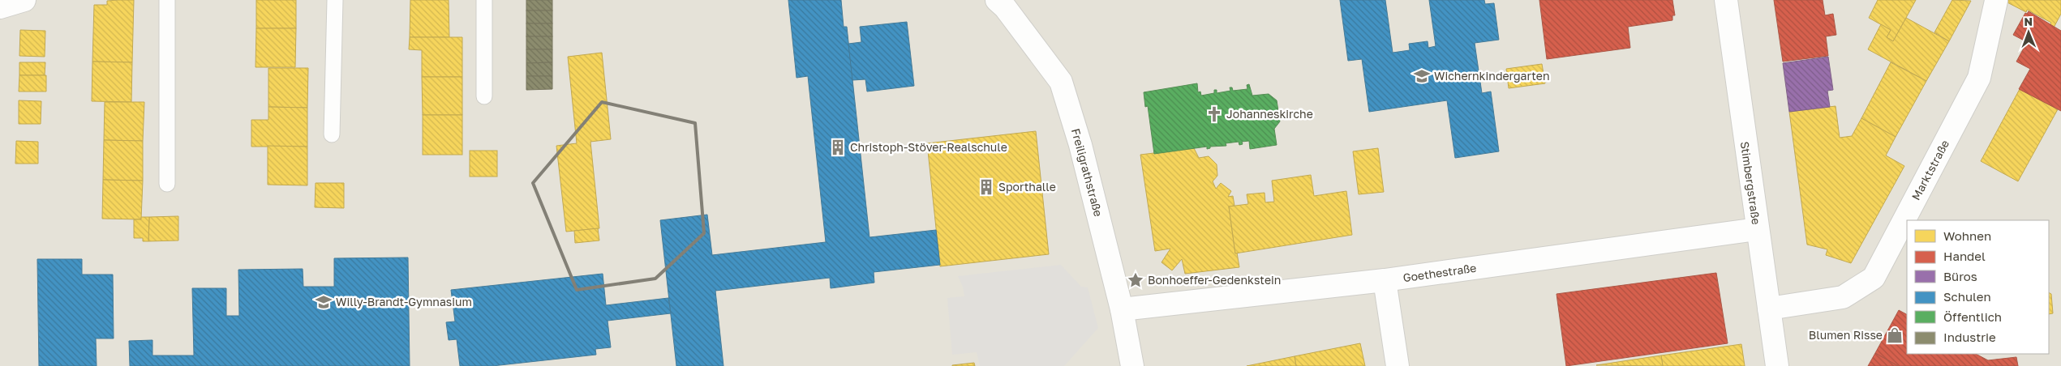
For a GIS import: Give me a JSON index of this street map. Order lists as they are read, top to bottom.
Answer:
{
  "streets": {
    "street": [
      "Marktstraße",
      "Freiligrathstraße",
      "Stimbergstraße",
      "Goethestraße"
    ]
  },
  "crossings": [
    ["Marktstraße", "Stimbergstraße"],
    ["Freiligrathstraße", "Goethestraße"],
    ["Stimbergstraße", "Goethestraße"]
  ],
  "places": {
    "school or university": ["Wichernkindergarten", "Willy-Brandt-Gymnasium"],
    "church": ["Johanneskirche"],
    "building": ["Christoph-Stöver-Realschule", "Sporthalle"],
    "place": ["Bonhoeffer-Gedenkstein"],
    "shop": ["Blumen Risse"]
  },
  "legend": [
    "Wohnen",
    "Handel",
    "Büros",
    "Schulen",
    "Öffentlich",
    "Industrie"
  ],
  "north": "top"
}
